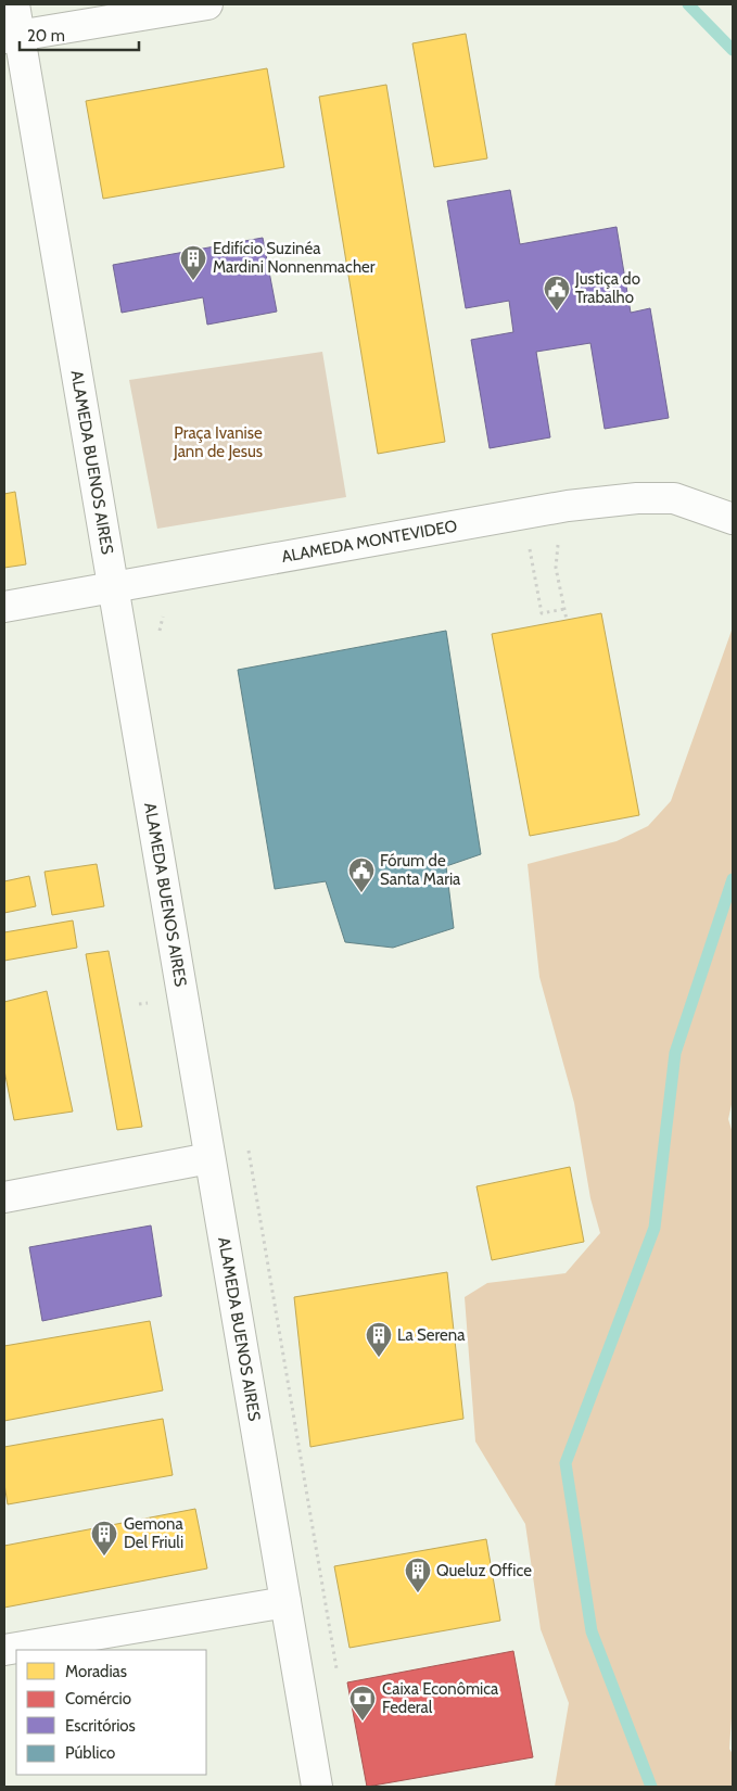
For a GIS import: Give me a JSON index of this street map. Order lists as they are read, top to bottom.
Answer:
{
  "streets": {
    "street": ["ALAMEDA BUENOS AIRES", "ALAMEDA MONTEVIDEO"]
  },
  "crossings": [
    ["ALAMEDA BUENOS AIRES", "ALAMEDA MONTEVIDEO"]
  ],
  "parks": ["Praça Ivanise Jann de Jesus"],
  "places": {
    "building": [
      "Edifício Suzinéa Mardini Nonnenmacher",
      "La Serena",
      "Gemona Del Friuli",
      "Queluz Office"
    ],
    "public building": ["Justiça do Trabalho", "Fórum de Santa Maria"],
    "bank": ["Caixa Econômica Federal"]
  },
  "legend": [
    "Moradias",
    "Comércio",
    "Escritórios",
    "Público"
  ],
  "scale_bar": "20 m"
}
